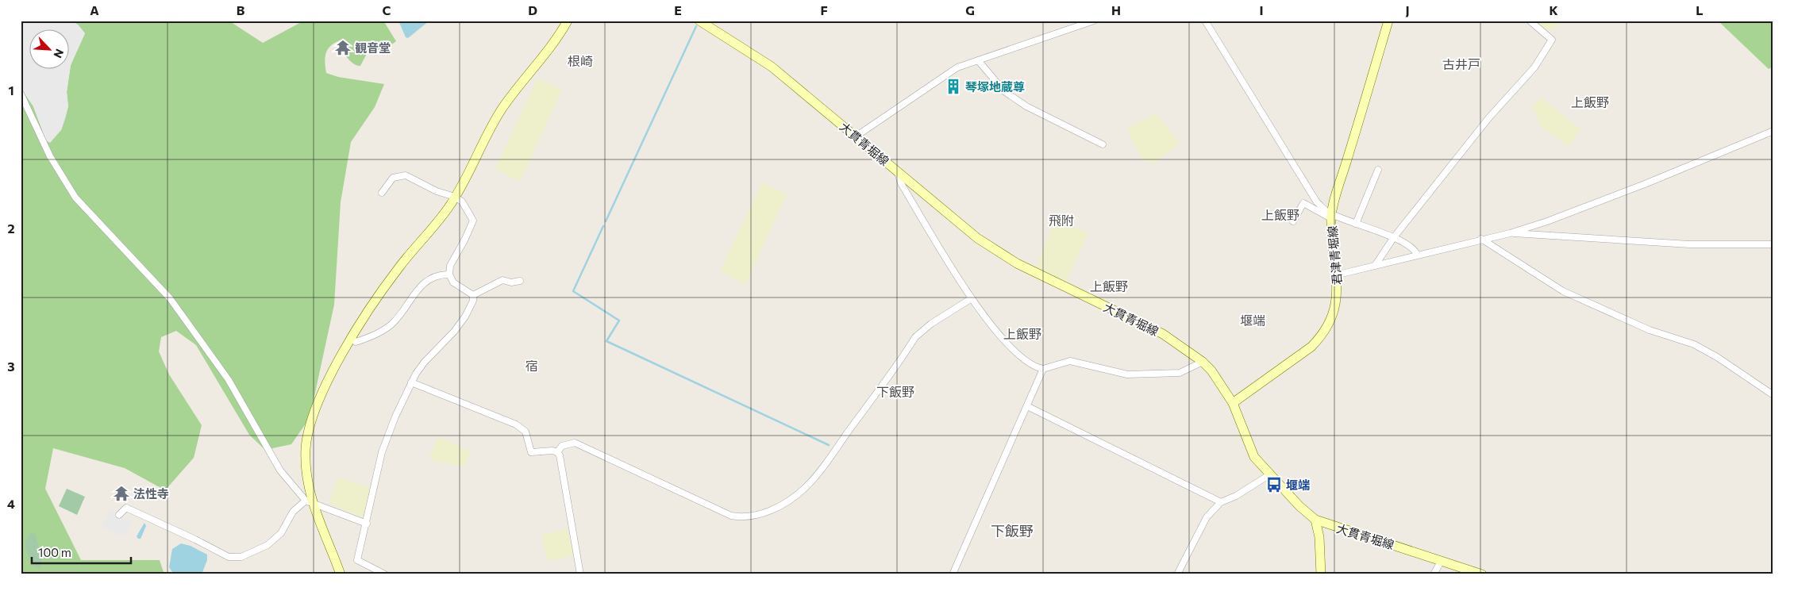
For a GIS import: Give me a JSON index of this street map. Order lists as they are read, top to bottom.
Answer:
{
  "streets": {
    "main road": ["大貫青堀線", "君津青堀線"]
  },
  "crossings": [
    ["大貫青堀線", "君津青堀線"]
  ],
  "districts": [
    "根崎",
    "古井戸",
    "上飯野",
    "上飯野",
    "飛附",
    "上飯野",
    "堰端",
    "上飯野",
    "宿",
    "下飯野",
    "下飯野"
  ],
  "places": {
    "temple": ["観音堂", "法性寺"],
    "building": ["琴塚地蔵尊"],
    "bus stop": ["堰端"]
  },
  "scale_bar": "100 m",
  "north": "bottom right",
  "grid": {
    "columns": [
      "A",
      "B",
      "C",
      "D",
      "E",
      "F",
      "G",
      "H",
      "I",
      "J",
      "K",
      "L"
    ],
    "rows": [
      "1",
      "2",
      "3",
      "4"
    ]
  }
}
